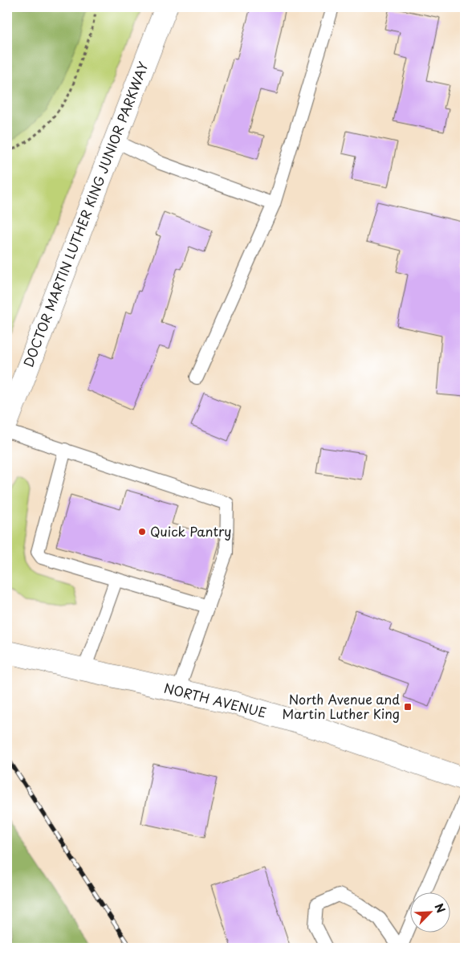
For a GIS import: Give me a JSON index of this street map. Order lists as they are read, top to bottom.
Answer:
{
  "streets": {
    "main road": ["DOCTOR MARTIN LUTHER KING JUNIOR PARKWAY", "NORTH AVENUE"]
  },
  "places": {
    "other": ["Quick Pantry"],
    "transit": ["North Avenue and Martin Luther King"]
  },
  "north": "top right"
}
